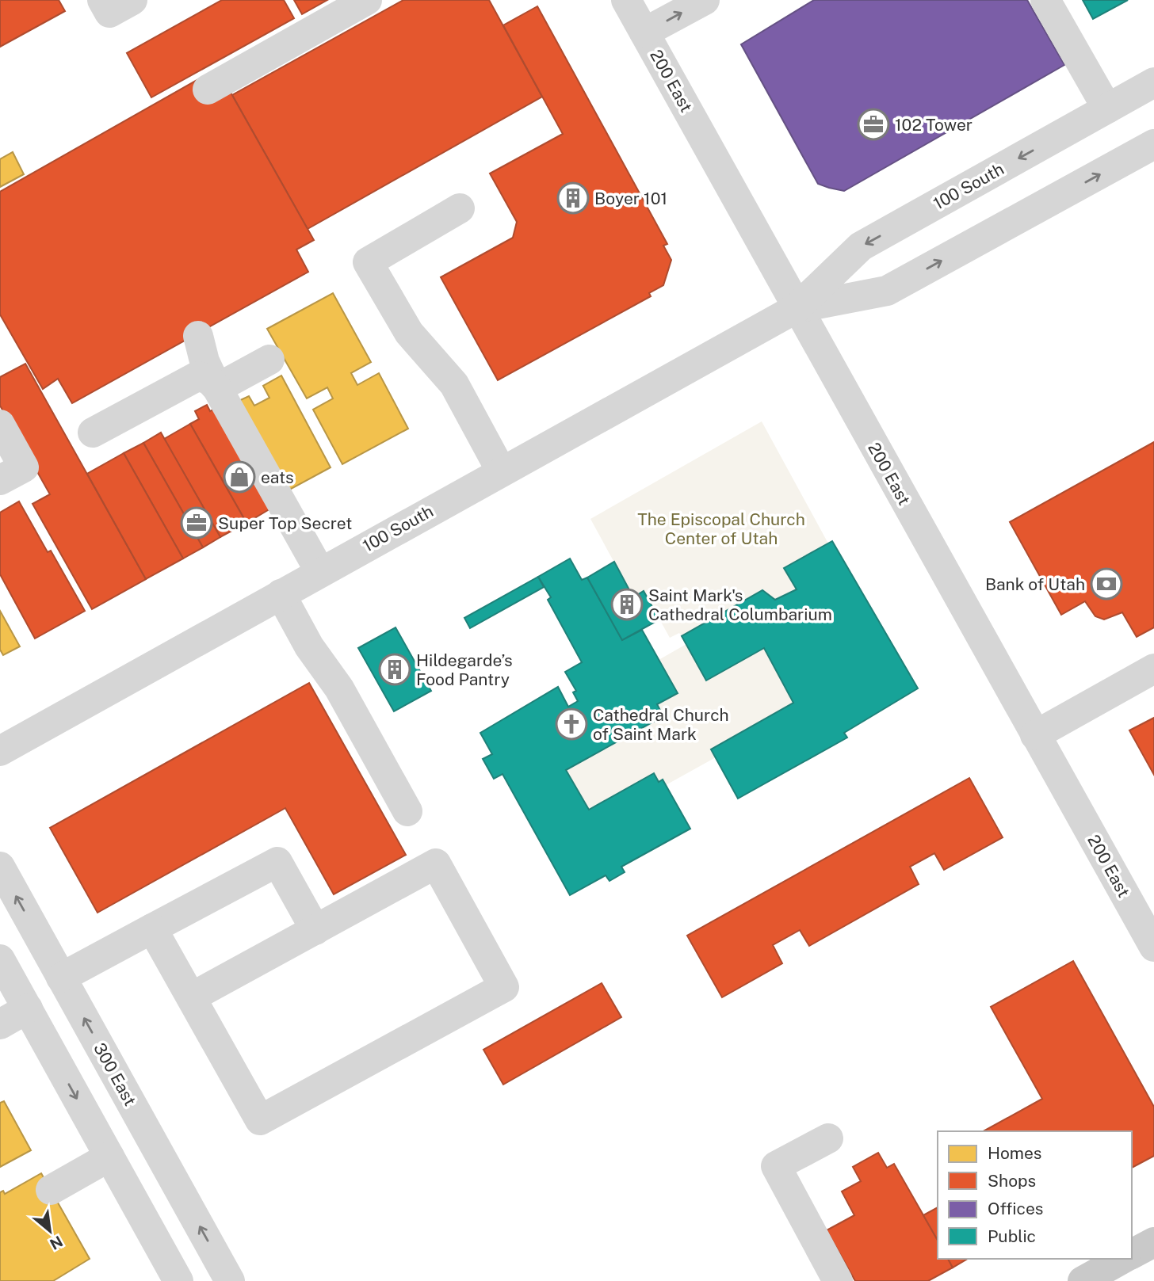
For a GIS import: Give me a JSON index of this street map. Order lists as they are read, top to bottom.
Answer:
{
  "streets": {
    "street": ["200 East", "100 South", "300 East"]
  },
  "crossings": [
    ["200 East", "100 South"]
  ],
  "parks": ["The Episcopal Church Center of Utah"],
  "places": {
    "office": ["102 Tower", "Super Top Secret"],
    "building": ["Boyer 101", "Saint Mark's Cathedral Columbarium", "Hildegarde’s Food Pantry"],
    "shop": ["eats"],
    "bank": ["Bank of Utah"],
    "church": ["Cathedral Church of Saint Mark"]
  },
  "legend": [
    "Homes",
    "Shops",
    "Offices",
    "Public"
  ],
  "north": "bottom right"
}
